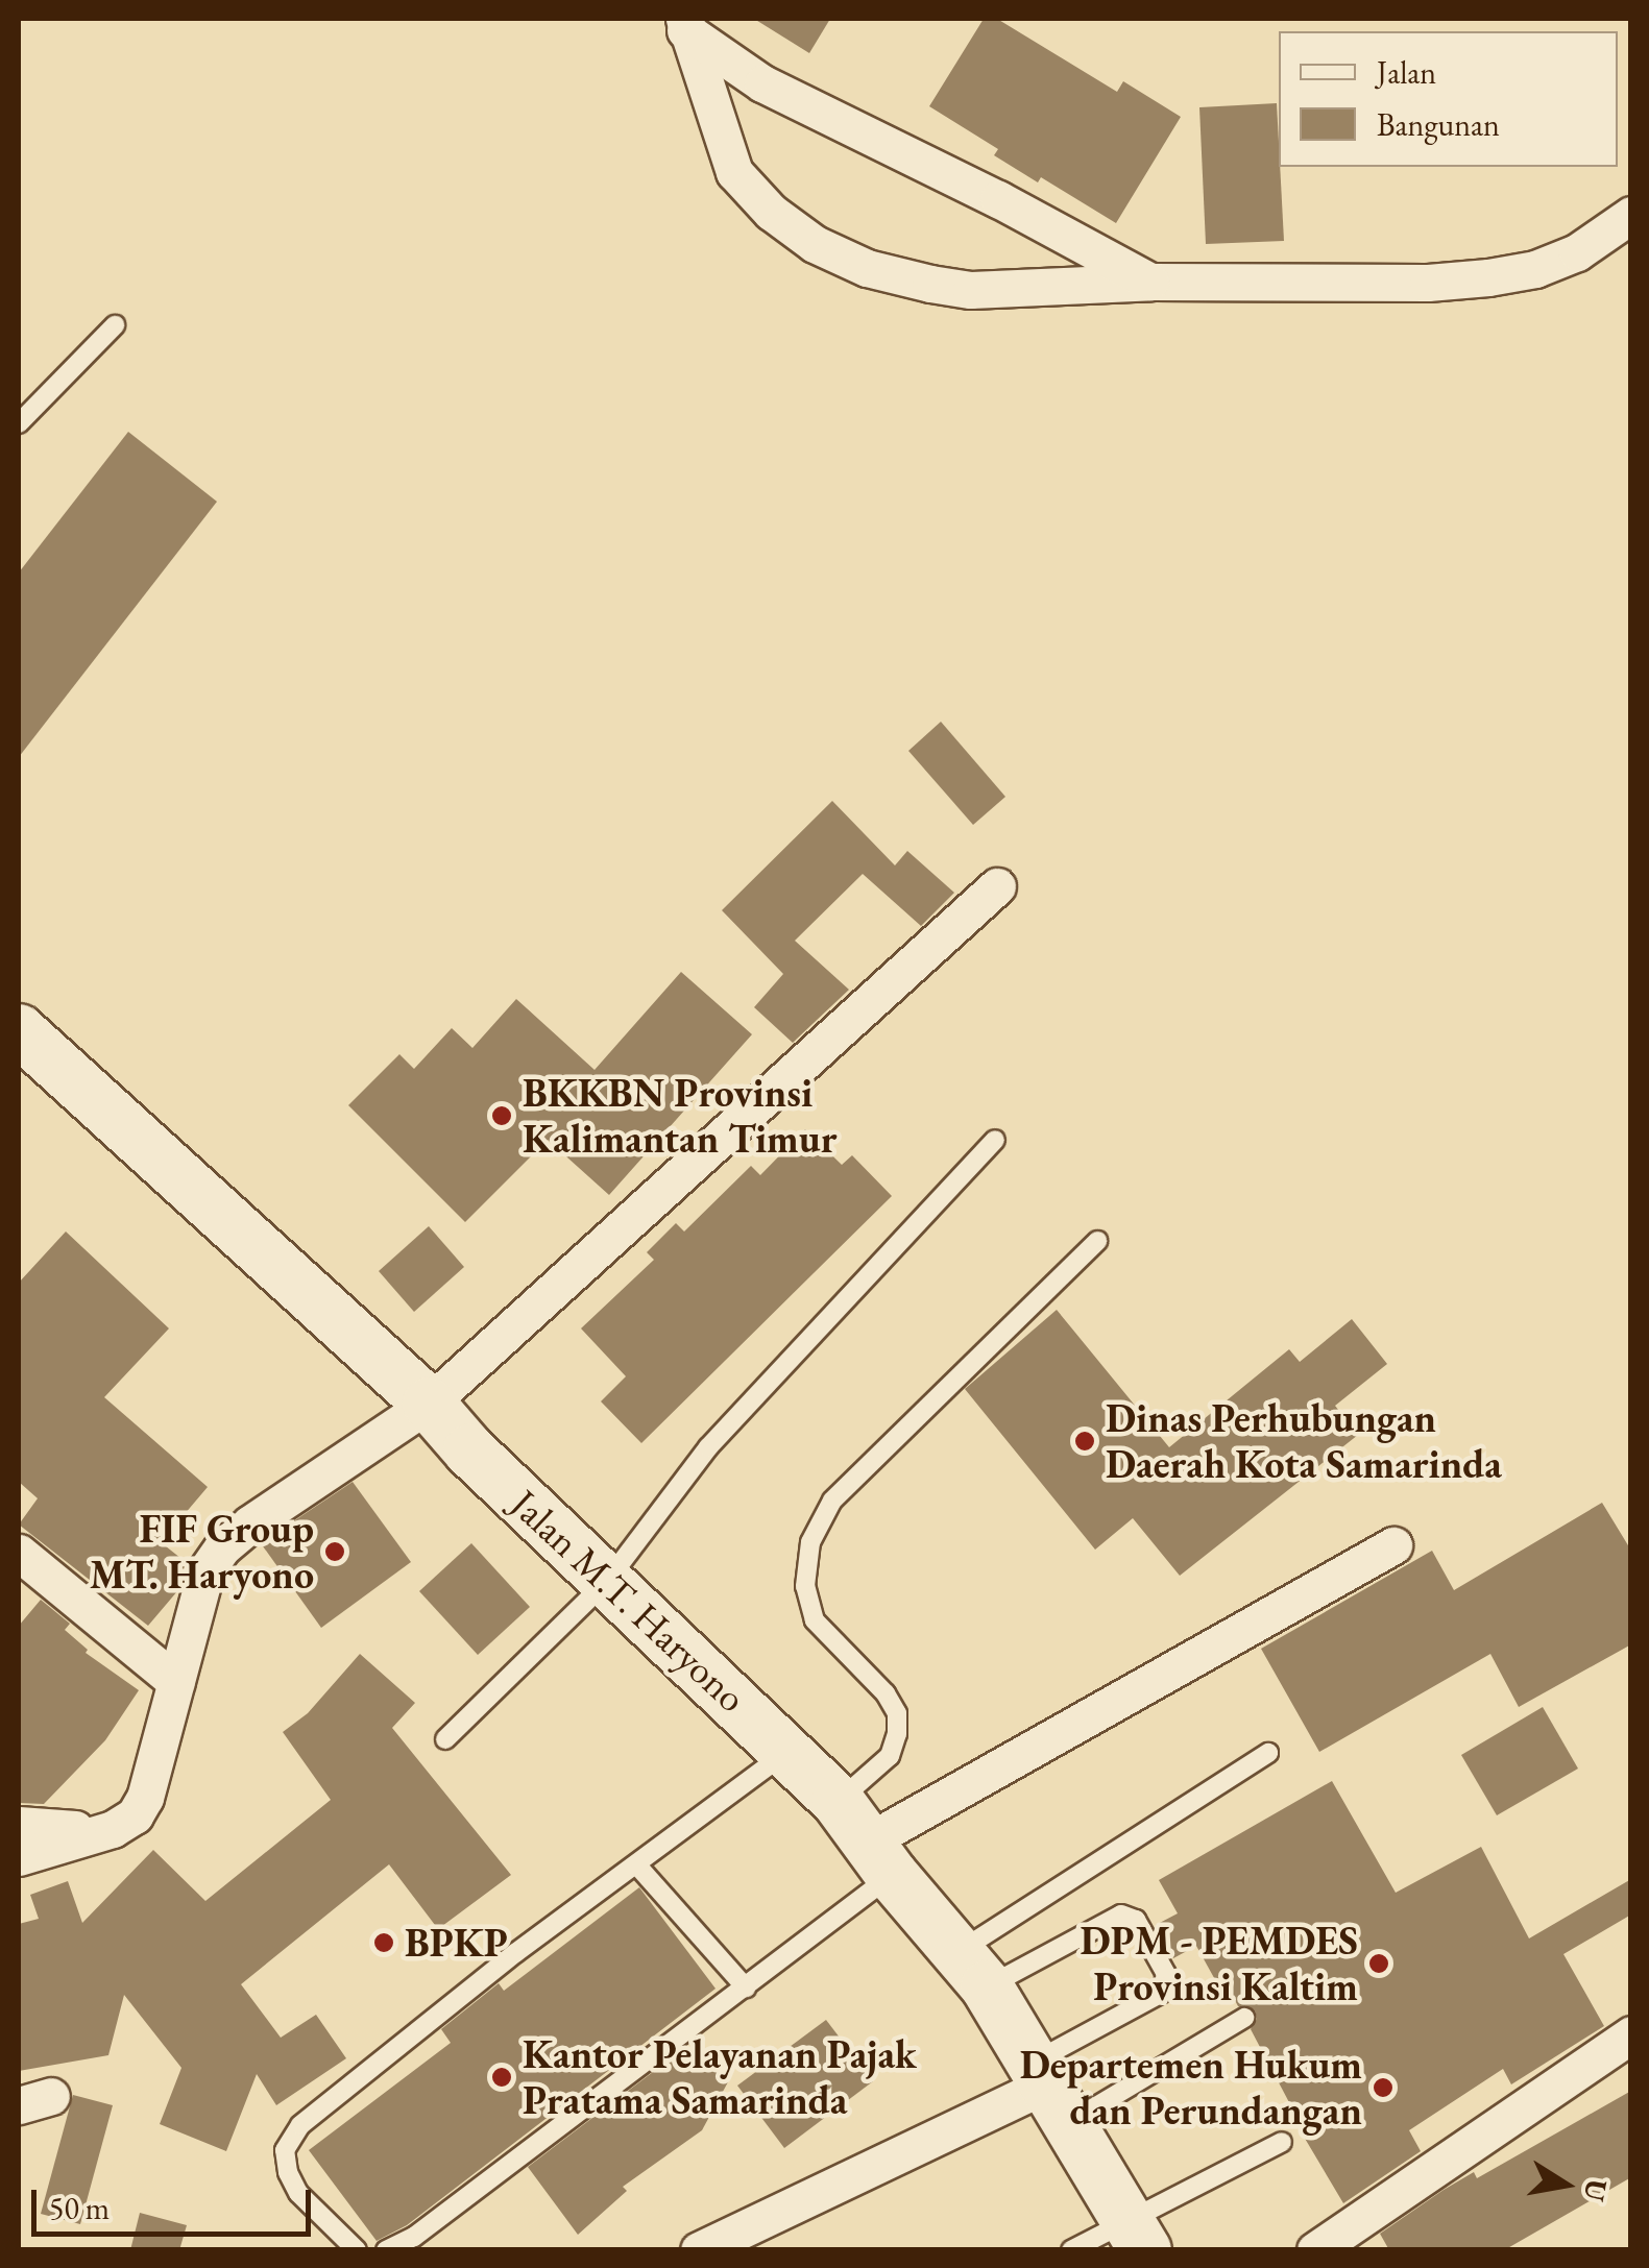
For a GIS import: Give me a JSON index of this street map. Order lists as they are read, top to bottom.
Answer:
{
  "streets": {
    "main road": ["Jalan M.T. Haryono"]
  },
  "places": [
    "BKKBN Provinsi Kalimantan Timur",
    "Dinas Perhubungan Daerah Kota Samarinda",
    "FIF Group MT. Haryono",
    "BPKP",
    "DPM - PEMDES Provinsi Kaltim",
    "Kantor Pelayanan Pajak Pratama Samarinda",
    "Departemen Hukum dan Perundangan"
  ],
  "legend": ["Jalan", "Bangunan"],
  "scale_bar": "50 m",
  "north": "right"
}
